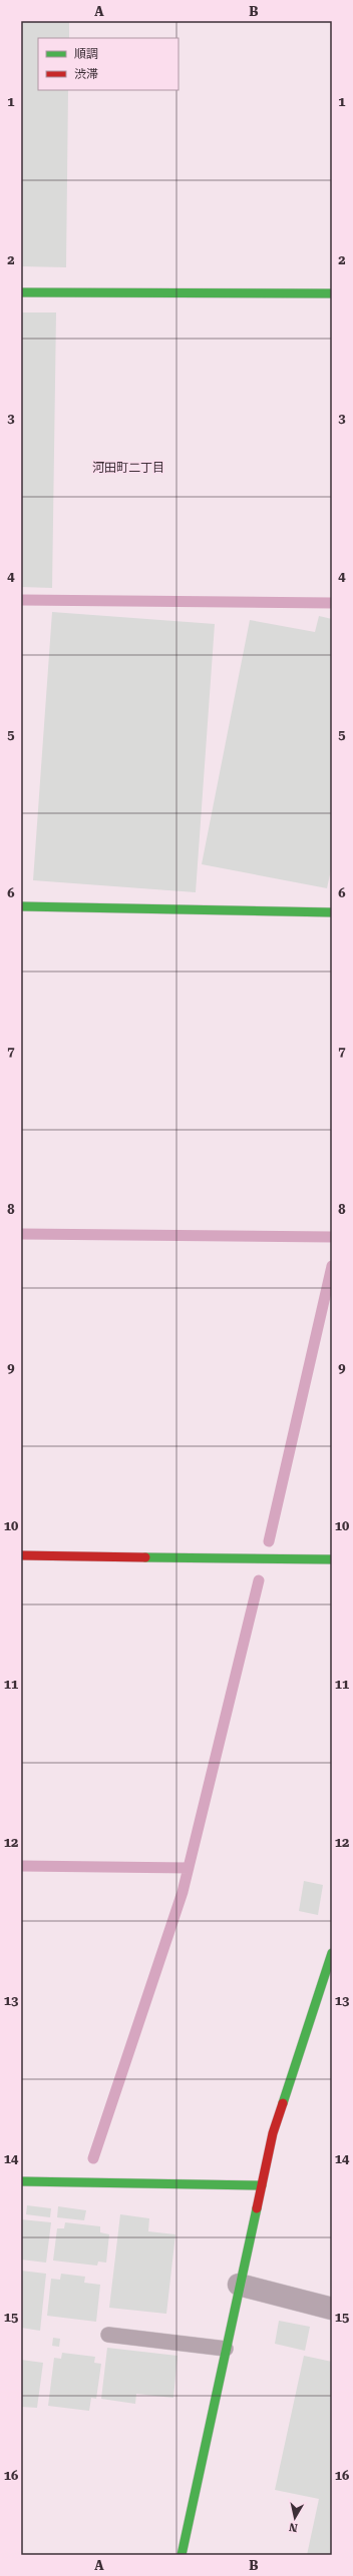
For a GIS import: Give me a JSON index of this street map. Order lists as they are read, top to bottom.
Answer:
{
  "districts": ["河田町二丁目"],
  "legend": ["順調", "渋滞"],
  "north": "bottom",
  "grid": {
    "columns": ["A", "B"],
    "rows": [
      "1",
      "2",
      "3",
      "4",
      "5",
      "6",
      "7",
      "8",
      "9",
      "10",
      "11",
      "12",
      "13",
      "14",
      "15",
      "16"
    ]
  }
}
